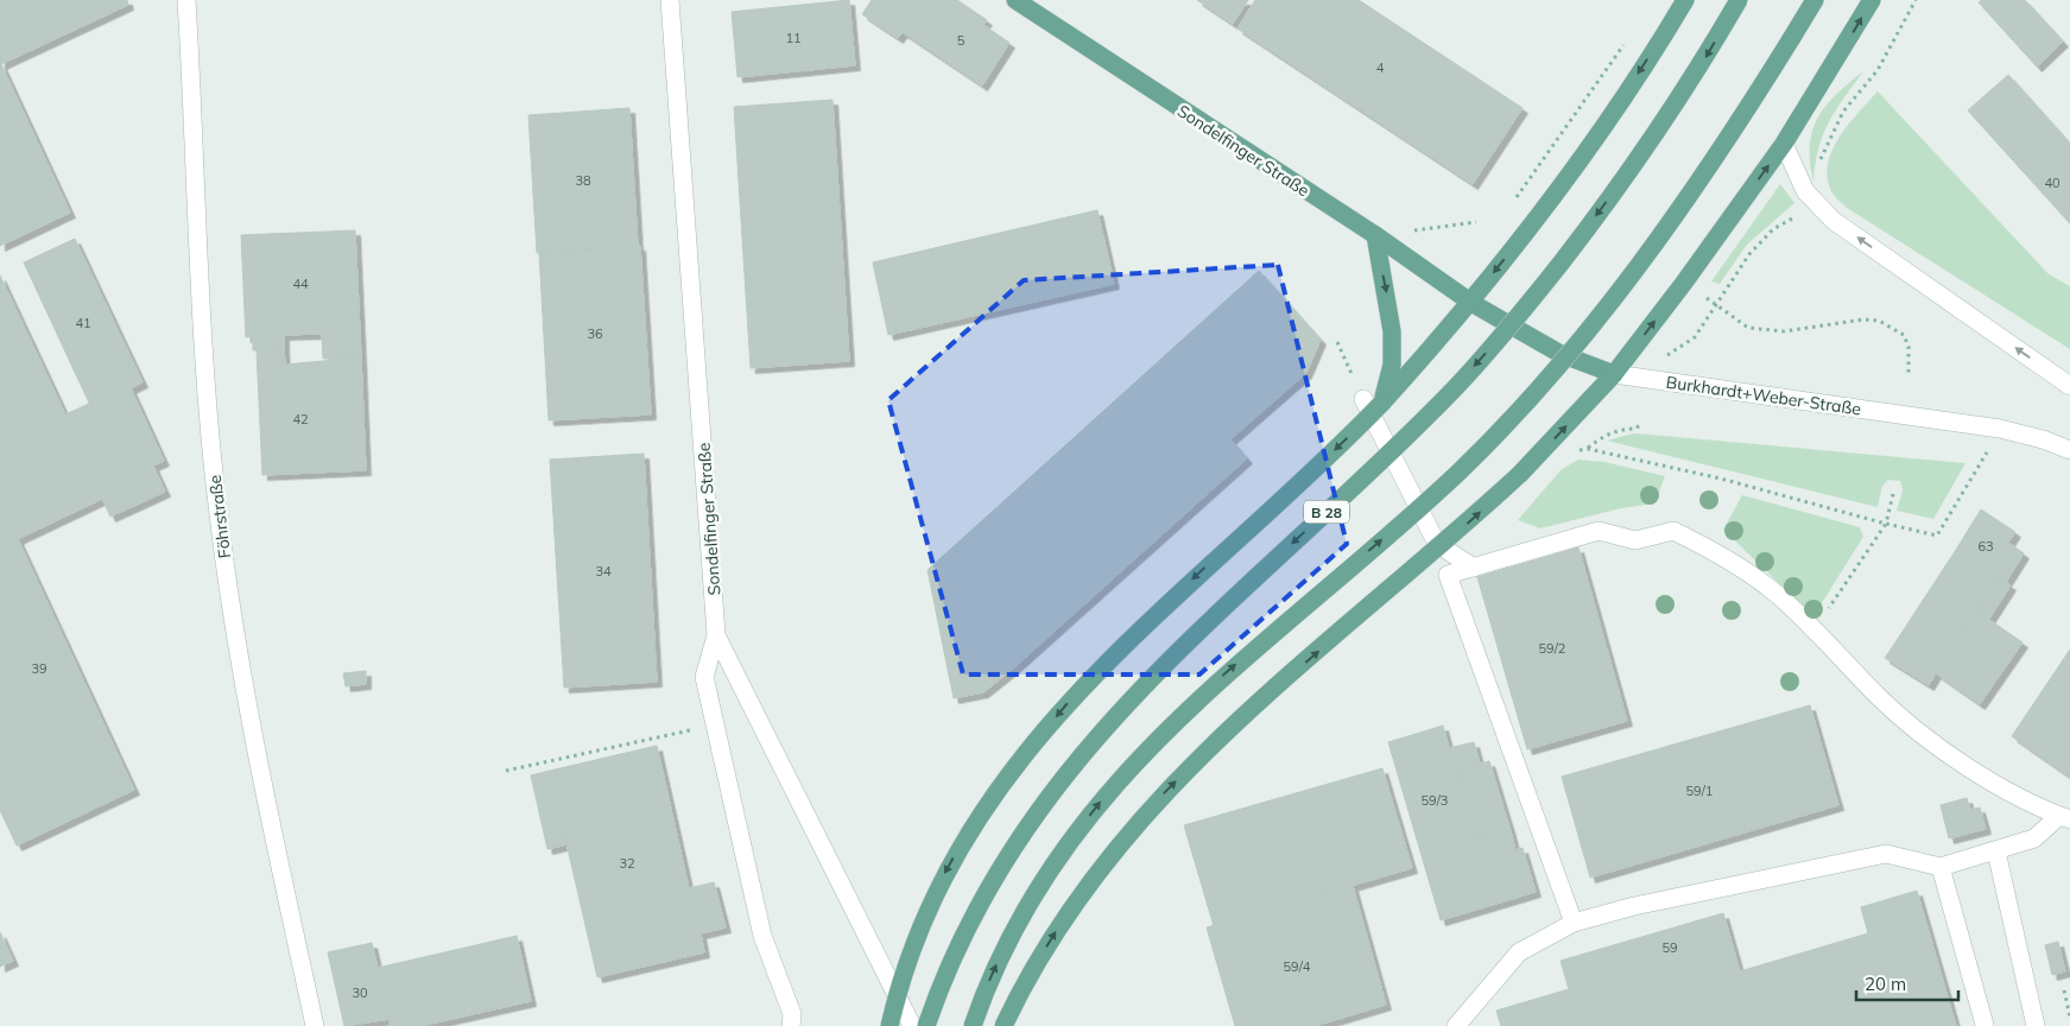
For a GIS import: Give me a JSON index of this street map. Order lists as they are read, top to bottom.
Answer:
{
  "streets": {
    "main road": ["Sondelfinger Straße", "Burkhardt+Weber-Straße", "B 28"],
    "street": ["Föhrstraße"]
  },
  "crossings": [
    ["Sondelfinger Straße", "Burkhardt+Weber-Straße"]
  ],
  "house_numbers": [
    "11",
    "5",
    "4",
    "38",
    "40",
    "44",
    "41",
    "36",
    "42",
    "63",
    "34",
    "59/2",
    "39",
    "59/1",
    "59/3",
    "32",
    "59",
    "59/4",
    "30"
  ],
  "scale_bar": "20 m"
}
